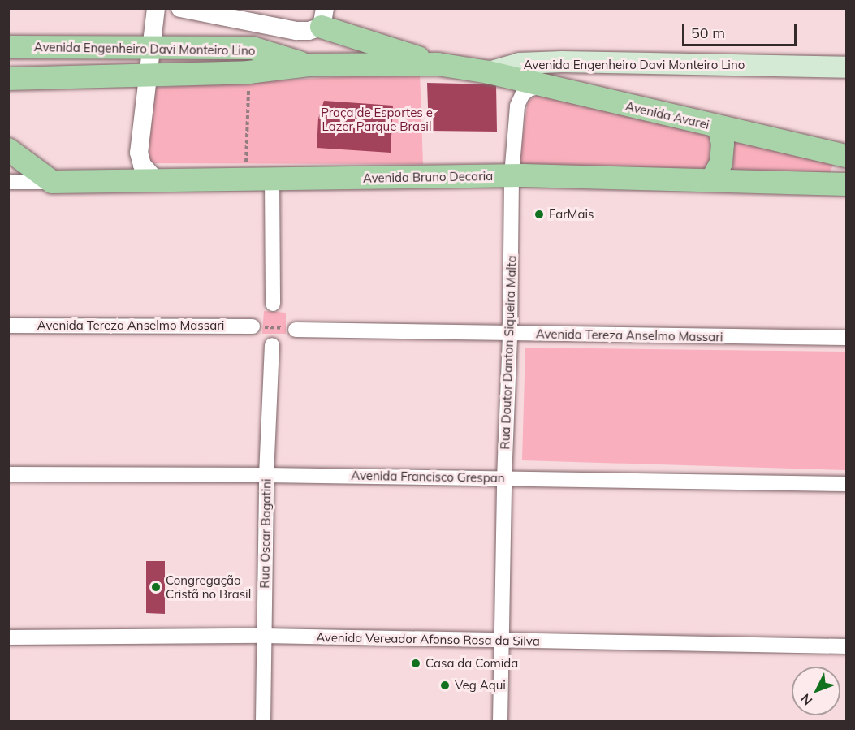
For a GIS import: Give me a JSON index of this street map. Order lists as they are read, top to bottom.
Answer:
{
  "streets": {
    "main road": ["Avenida Engenheiro Davi Monteiro Lino", "Avenida Avarei", "Avenida Bruno Decaria"],
    "street": [
      "Avenida Tereza Anselmo Massari",
      "Rua Doutor Danton Siqueira Malta",
      "Avenida Francisco Grespan",
      "Rua Oscar Bagatini",
      "Avenida Vereador Afonso Rosa da Silva"
    ]
  },
  "crossings": [
    ["Avenida Engenheiro Davi Monteiro Lino", "Avenida Avarei"],
    ["Avenida Avarei", "Rua Doutor Danton Siqueira Malta"],
    ["Avenida Bruno Decaria", "Rua Doutor Danton Siqueira Malta"],
    ["Avenida Tereza Anselmo Massari", "Rua Doutor Danton Siqueira Malta"],
    ["Rua Doutor Danton Siqueira Malta", "Avenida Francisco Grespan"],
    ["Rua Doutor Danton Siqueira Malta", "Avenida Vereador Afonso Rosa da Silva"],
    ["Avenida Francisco Grespan", "Rua Oscar Bagatini"],
    ["Rua Oscar Bagatini", "Avenida Vereador Afonso Rosa da Silva"]
  ],
  "parks": ["Praça de Esportes e Lazer Parque Brasil"],
  "places": [
    "FarMais",
    "Congregação Cristã no Brasil",
    "Casa da Comida",
    "Veg Aqui"
  ],
  "scale_bar": "50 m",
  "north": "bottom left"
}
